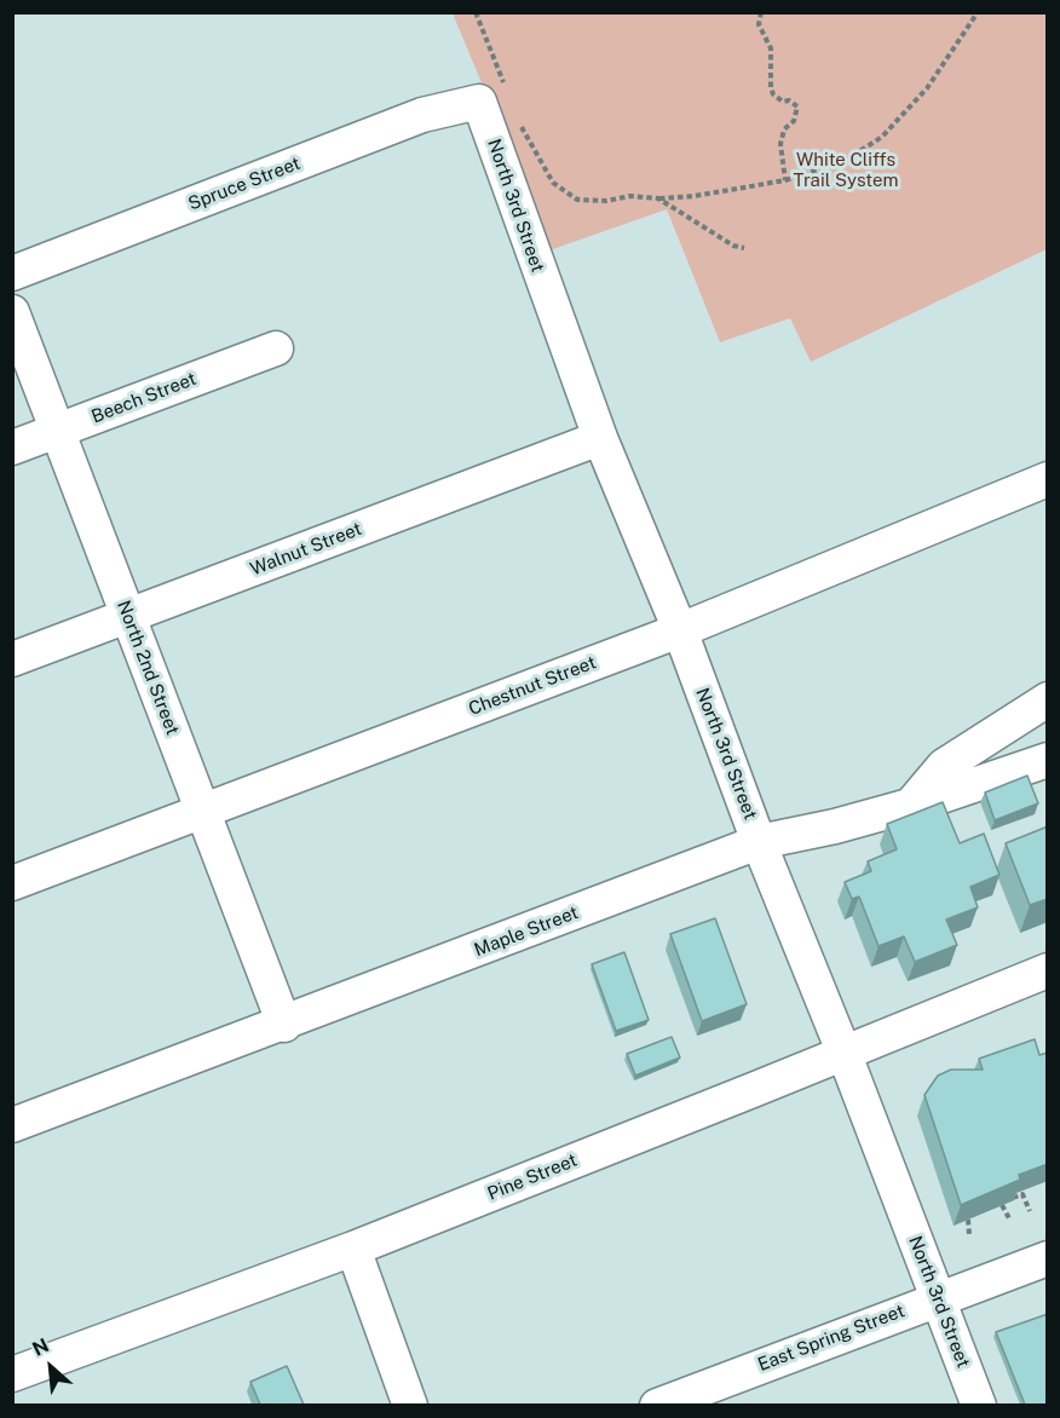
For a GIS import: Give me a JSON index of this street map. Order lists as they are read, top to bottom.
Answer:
{
  "streets": {
    "street": [
      "Spruce Street",
      "North 3rd Street",
      "Beech Street",
      "Walnut Street",
      "North 2nd Street",
      "Chestnut Street",
      "Maple Street",
      "Pine Street",
      "East Spring Street"
    ]
  },
  "crossings": [
    ["Spruce Street", "North 3rd Street"],
    ["North 3rd Street", "Walnut Street"],
    ["North 3rd Street", "Chestnut Street"],
    ["North 3rd Street", "Maple Street"],
    ["North 3rd Street", "Pine Street"],
    ["North 3rd Street", "East Spring Street"],
    ["Beech Street", "North 2nd Street"],
    ["Walnut Street", "North 2nd Street"],
    ["North 2nd Street", "Chestnut Street"],
    ["North 2nd Street", "Maple Street"]
  ],
  "parks": ["White Cliffs Trail System"],
  "north": "top left"
}
